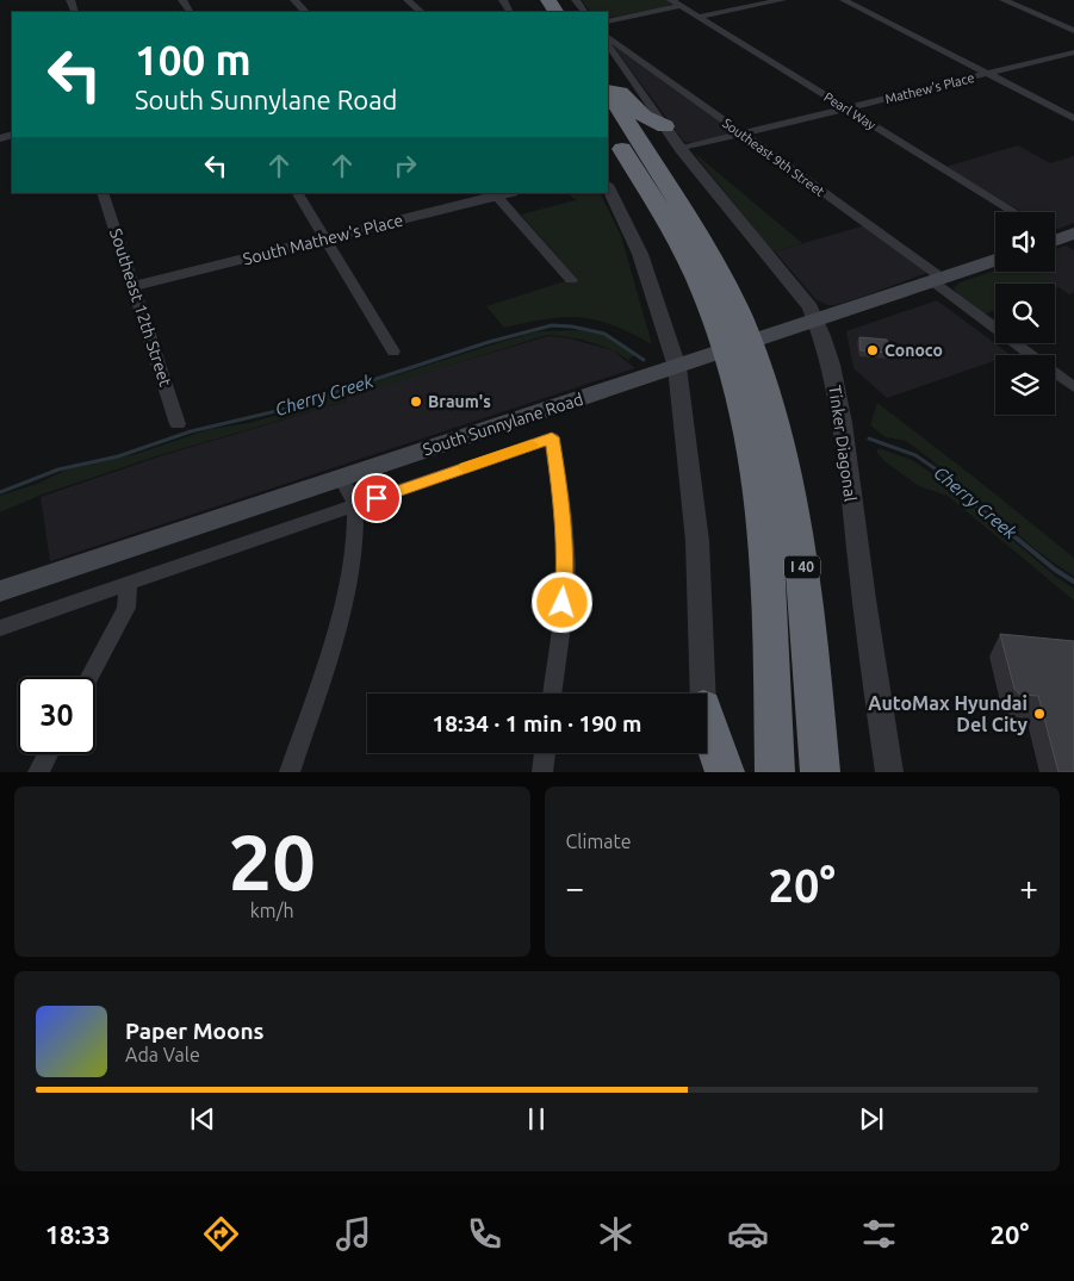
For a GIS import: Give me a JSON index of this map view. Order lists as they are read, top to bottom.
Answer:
{
  "streets": {
    "highway": ["I 40"],
    "main road": ["South Sunnylane Road"],
    "street": [
      "Mathew's Place",
      "Pearl Way",
      "Southeast 9th Street",
      "South Mathew's Place",
      "Southeast 12th Street",
      "Tinker Diagonal"
    ]
  },
  "crossings": [
    ["Mathew's Place", "Pearl Way"],
    ["Mathew's Place", "Southeast 9th Street"],
    ["Mathew's Place", "Tinker Diagonal"],
    ["Southeast 9th Street", "South Sunnylane Road"],
    ["South Mathew's Place", "Southeast 12th Street"],
    ["South Sunnylane Road", "Tinker Diagonal"]
  ],
  "water": ["Cherry Creek"],
  "places": ["Conoco", "Braum's", "AutoMax Hyundai Del City"],
  "page": {
    "turn": ["100 m", "South Sunnylane Road"],
    "limit": "30",
    "trip": "18:34 · 1 min · 190 m",
    "tile": [
      ["20", "km/h"],
      "Climate"
    ],
    "heat": ["−", "20°", "+"],
    "song": ["Paper Moons", "Ada Vale"],
    "tabs": ["18:33", "20°"]
  }
}
